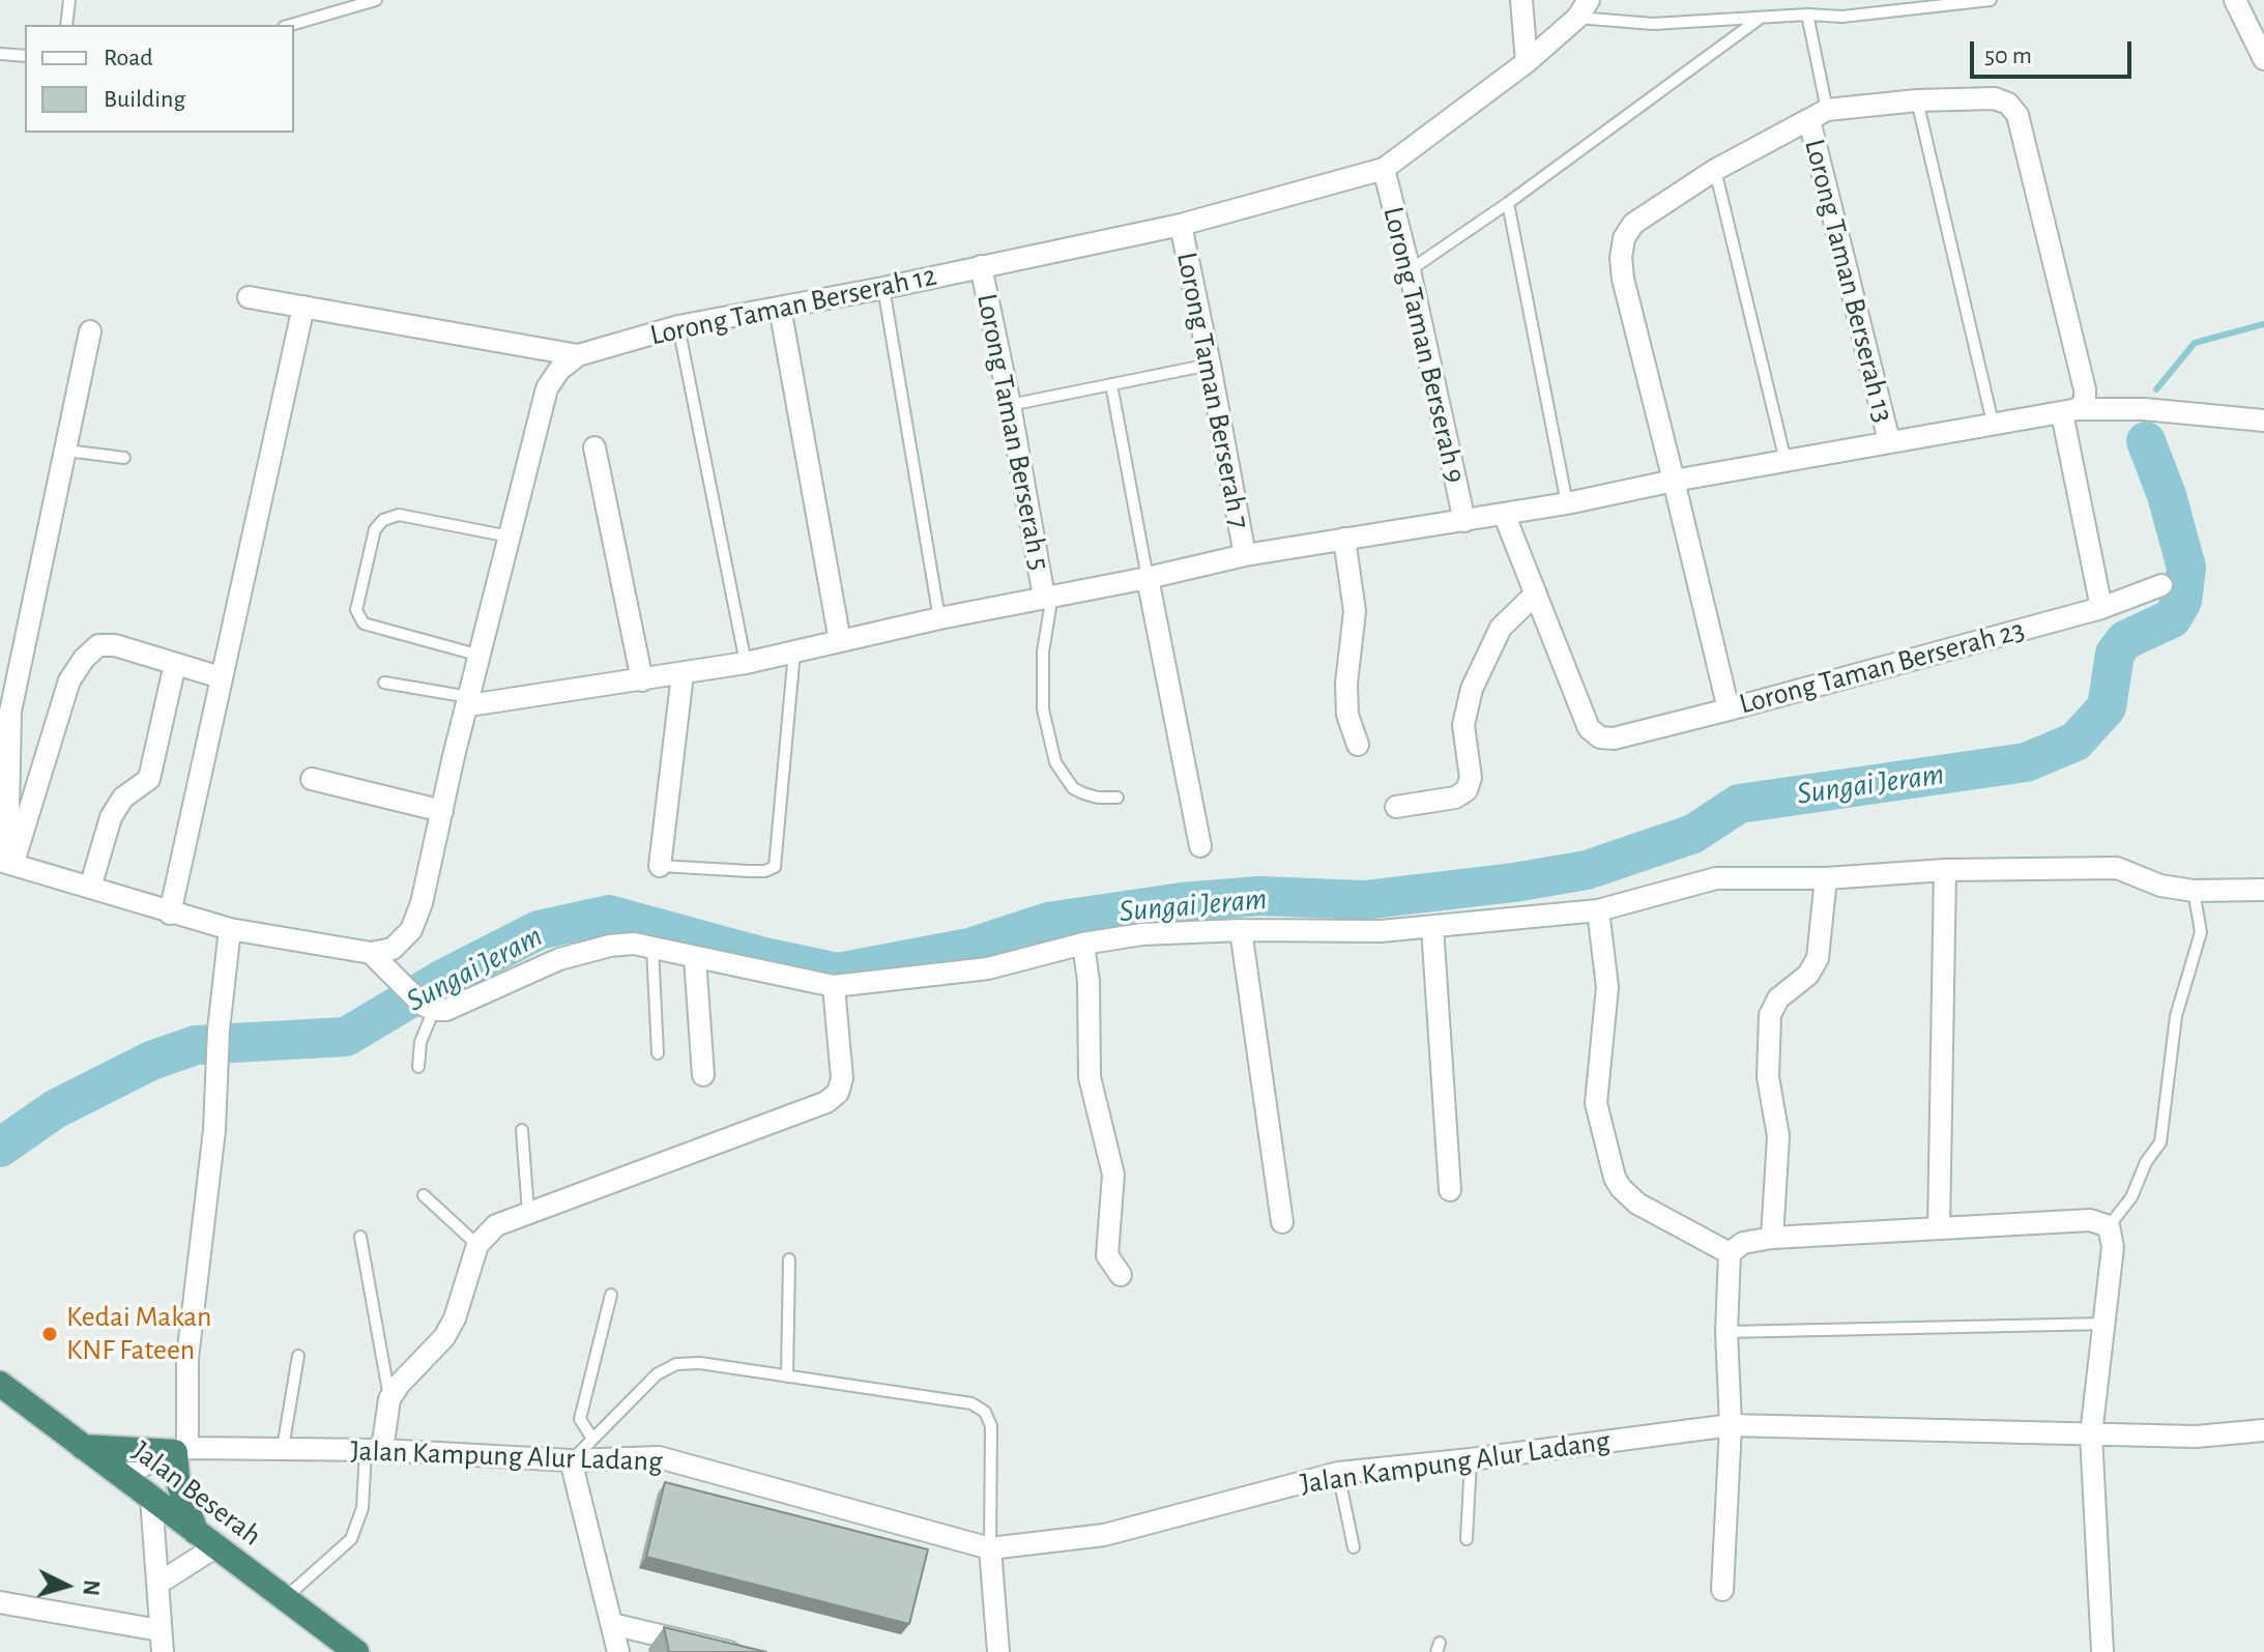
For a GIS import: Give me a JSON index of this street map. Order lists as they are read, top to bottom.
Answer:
{
  "streets": {
    "highway": ["Jalan Beserah"],
    "street": [
      "Lorong Taman Berserah 13",
      "Lorong Taman Berserah 12",
      "Lorong Taman Berserah 9",
      "Lorong Taman Berserah 7",
      "Lorong Taman Berserah 5",
      "Lorong Taman Berserah 23",
      "Jalan Kampung Alur Ladang"
    ]
  },
  "crossings": [
    ["Lorong Taman Berserah 12", "Lorong Taman Berserah 9"],
    ["Lorong Taman Berserah 12", "Lorong Taman Berserah 7"],
    ["Lorong Taman Berserah 12", "Lorong Taman Berserah 5"],
    ["Jalan Kampung Alur Ladang", "Jalan Beserah"]
  ],
  "water": ["Sungai Jeram"],
  "places": ["Kedai Makan KNF Fateen"],
  "legend": ["Road", "Building"],
  "scale_bar": "50 m",
  "north": "right"
}
